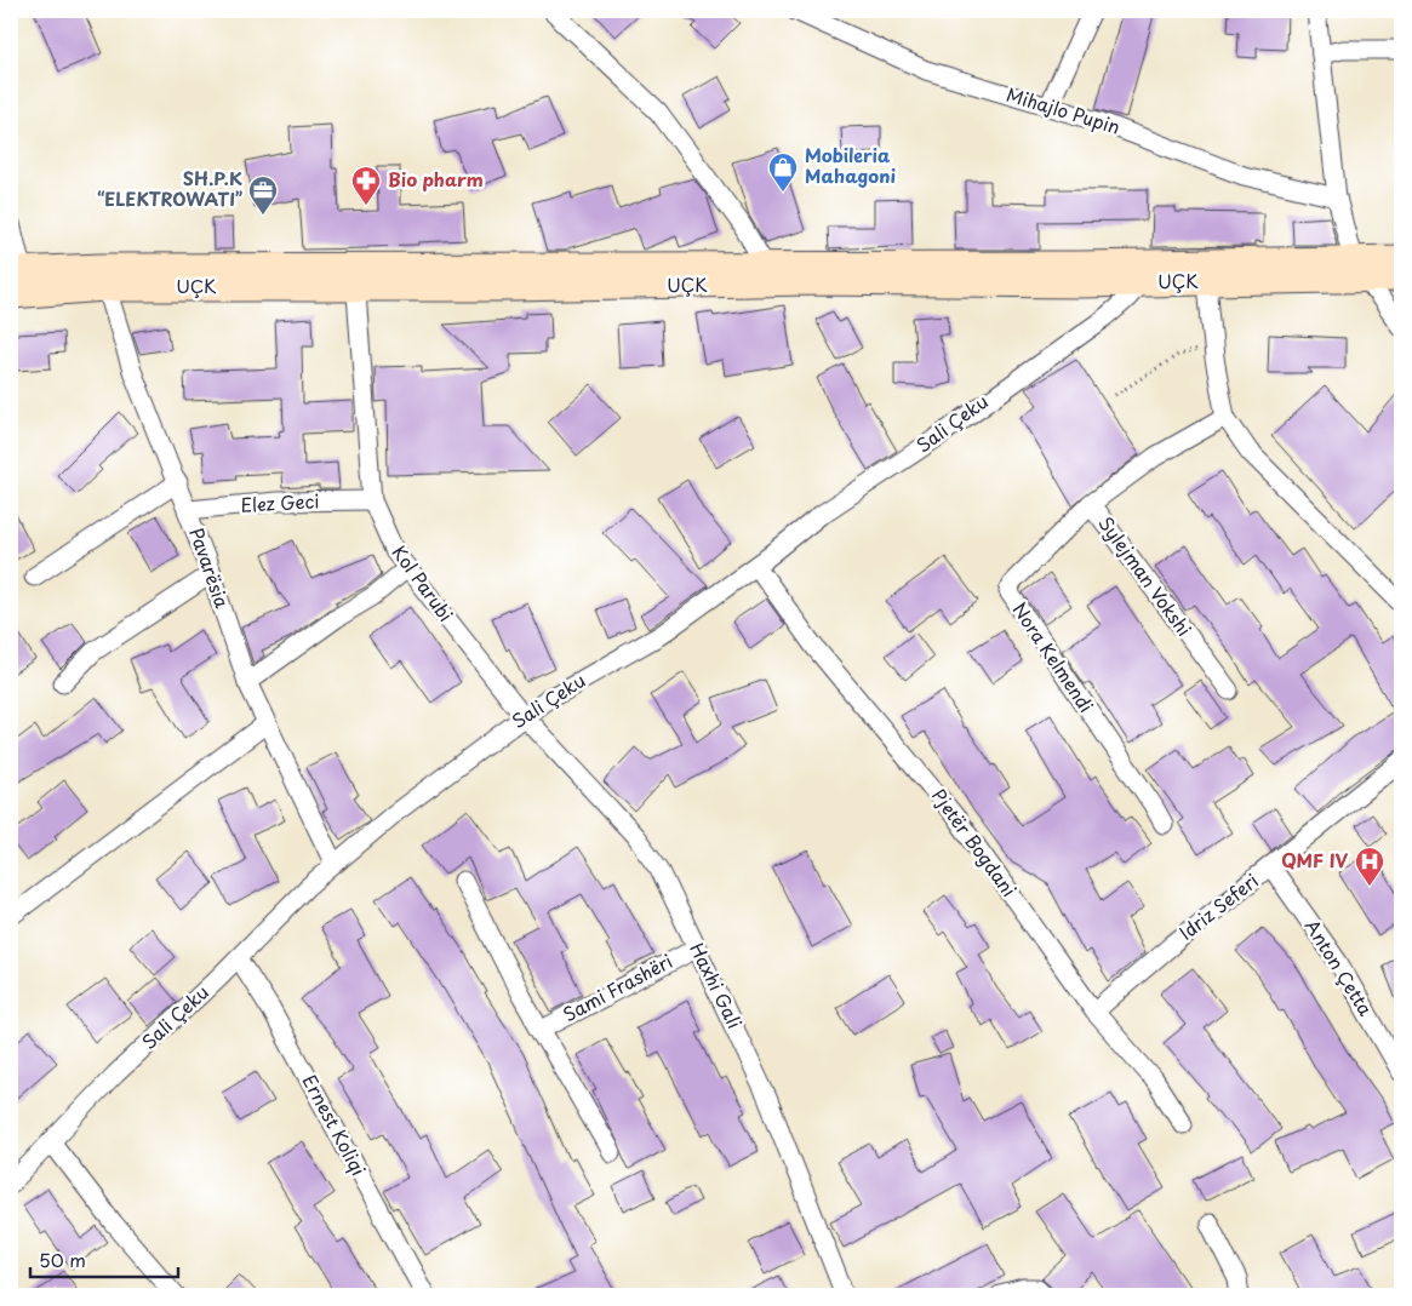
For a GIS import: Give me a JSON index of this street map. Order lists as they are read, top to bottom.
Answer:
{
  "streets": {
    "main road": ["UÇK"],
    "street": [
      "Mihajlo Pupin",
      "Sali Çeku",
      "Elez Geci",
      "Pavarësia",
      "Sylejman Vokshi",
      "Kol Parubi",
      "Nora Kelmendi",
      "Pjetër Bogdani",
      "Idriz Seferi",
      "Anton Çetta",
      "Haxhi Gali",
      "Sami Frashëri",
      "Ernest Koliqi"
    ]
  },
  "crossings": [
    ["UÇK", "Sali Çeku"],
    ["UÇK", "Pavarësia"],
    ["UÇK", "Kol Parubi"],
    ["Sali Çeku", "Pavarësia"],
    ["Sali Çeku", "Kol Parubi"],
    ["Sali Çeku", "Pjetër Bogdani"],
    ["Sali Çeku", "Haxhi Gali"],
    ["Sali Çeku", "Ernest Koliqi"],
    ["Elez Geci", "Pavarësia"],
    ["Elez Geci", "Kol Parubi"],
    ["Sylejman Vokshi", "Nora Kelmendi"],
    ["Kol Parubi", "Haxhi Gali"],
    ["Pjetër Bogdani", "Idriz Seferi"],
    ["Idriz Seferi", "Anton Çetta"],
    ["Haxhi Gali", "Sami Frashëri"]
  ],
  "places": {
    "shop": ["Mobileria Mahagoni"],
    "pharmacy": ["Bio pharm"],
    "office": ["SH.P.K “ELEKTROWATI”"],
    "hospital": ["QMF IV"]
  },
  "scale_bar": "50 m"
}
